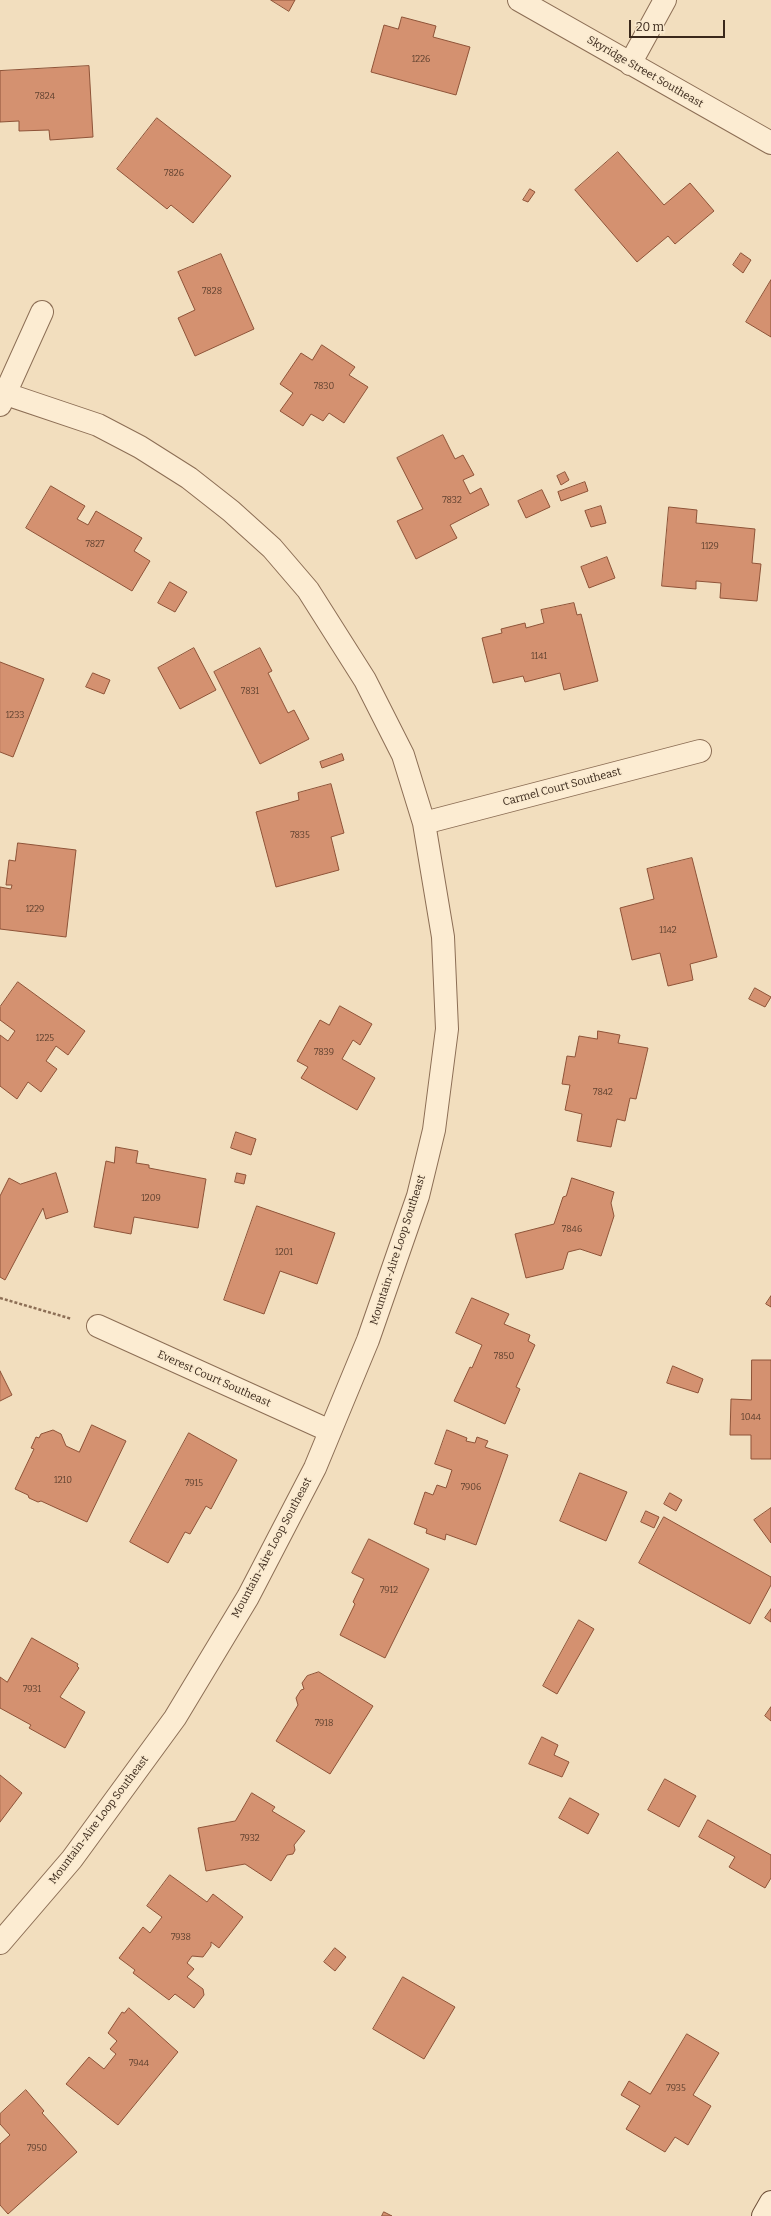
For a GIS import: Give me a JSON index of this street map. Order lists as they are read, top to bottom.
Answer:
{
  "streets": {
    "street": [
      "Skyridge Street Southeast",
      "Carmel Court Southeast",
      "Mountain-Aire Loop Southeast",
      "Everest Court Southeast"
    ]
  },
  "crossings": [
    ["Carmel Court Southeast", "Mountain-Aire Loop Southeast"],
    ["Mountain-Aire Loop Southeast", "Everest Court Southeast"]
  ],
  "house_numbers": [
    "1226",
    "7824",
    "7826",
    "7828",
    "7830",
    "7832",
    "7827",
    "1129",
    "1141",
    "7831",
    "1233",
    "7835",
    "1229",
    "1142",
    "1225",
    "7839",
    "7842",
    "1209",
    "7846",
    "1201",
    "7850",
    "1044",
    "1210",
    "7915",
    "7906",
    "7912",
    "7931",
    "7918",
    "7932",
    "7938",
    "7944",
    "7935",
    "7950"
  ],
  "scale_bar": "20 m"
}
